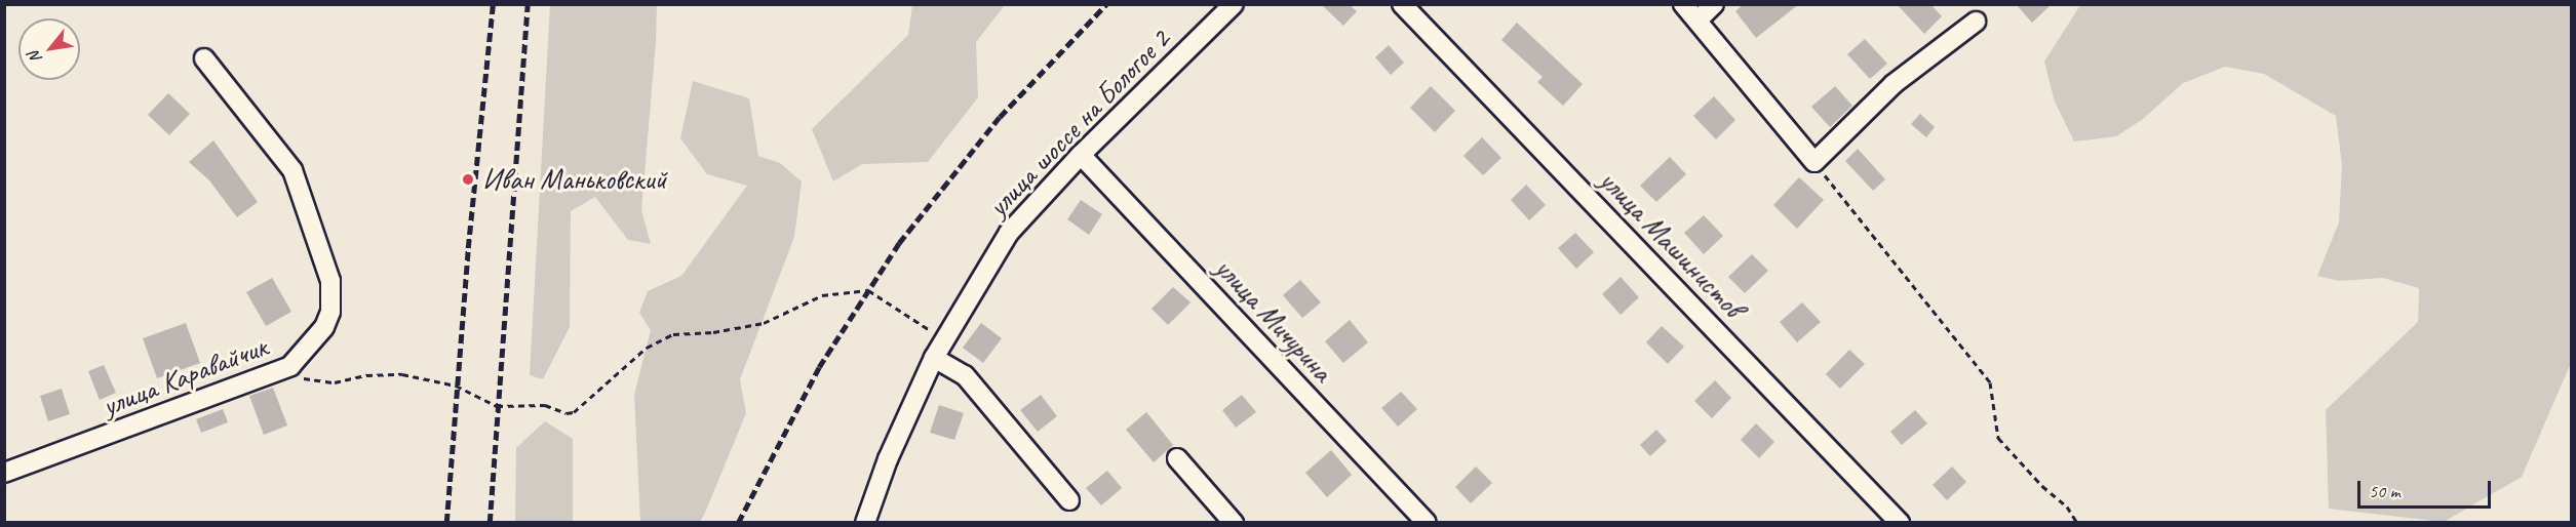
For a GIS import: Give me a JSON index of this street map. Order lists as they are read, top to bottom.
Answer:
{
  "streets": {
    "street": [
      "улица шоссе на Бологое 2",
      "улица Машинистов",
      "улица Мичурина",
      "улица Каравайчик"
    ]
  },
  "crossings": [
    ["улица шоссе на Бологое 2", "улица Мичурина"]
  ],
  "places": ["Иван Маньковский"],
  "scale_bar": "50 m",
  "north": "bottom left"
}
